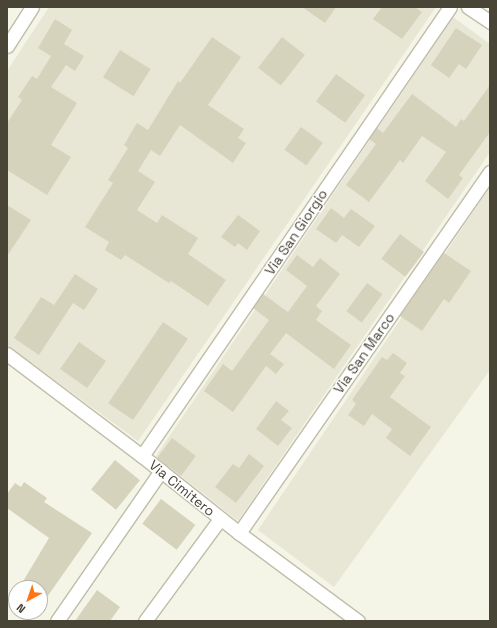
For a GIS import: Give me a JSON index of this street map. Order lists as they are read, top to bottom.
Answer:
{
  "streets": {
    "street": ["Via San Giorgio", "Via San Marco", "Via Cimitero"]
  },
  "crossings": [
    ["Via San Giorgio", "Via Cimitero"],
    ["Via San Marco", "Via Cimitero"]
  ],
  "north": "bottom left"
}
